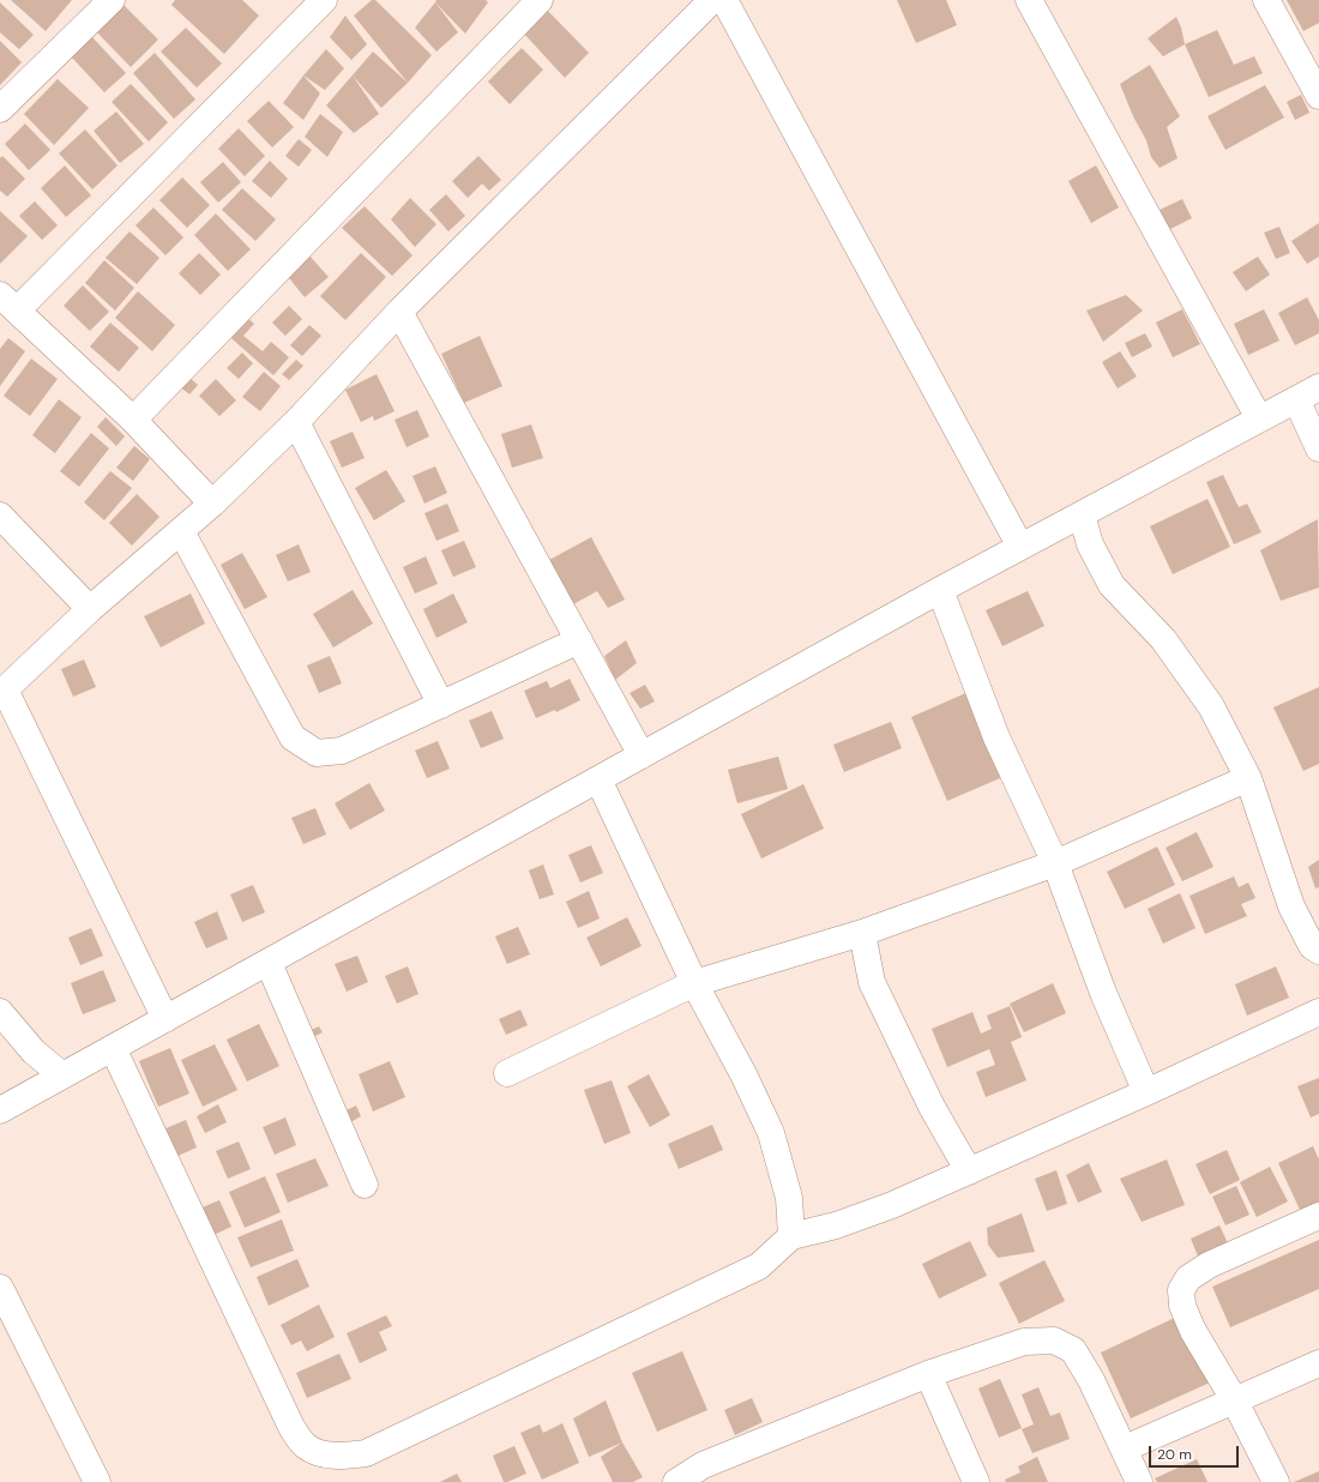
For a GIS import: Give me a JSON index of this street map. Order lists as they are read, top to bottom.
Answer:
{
  "scale_bar": "20 m"
}
